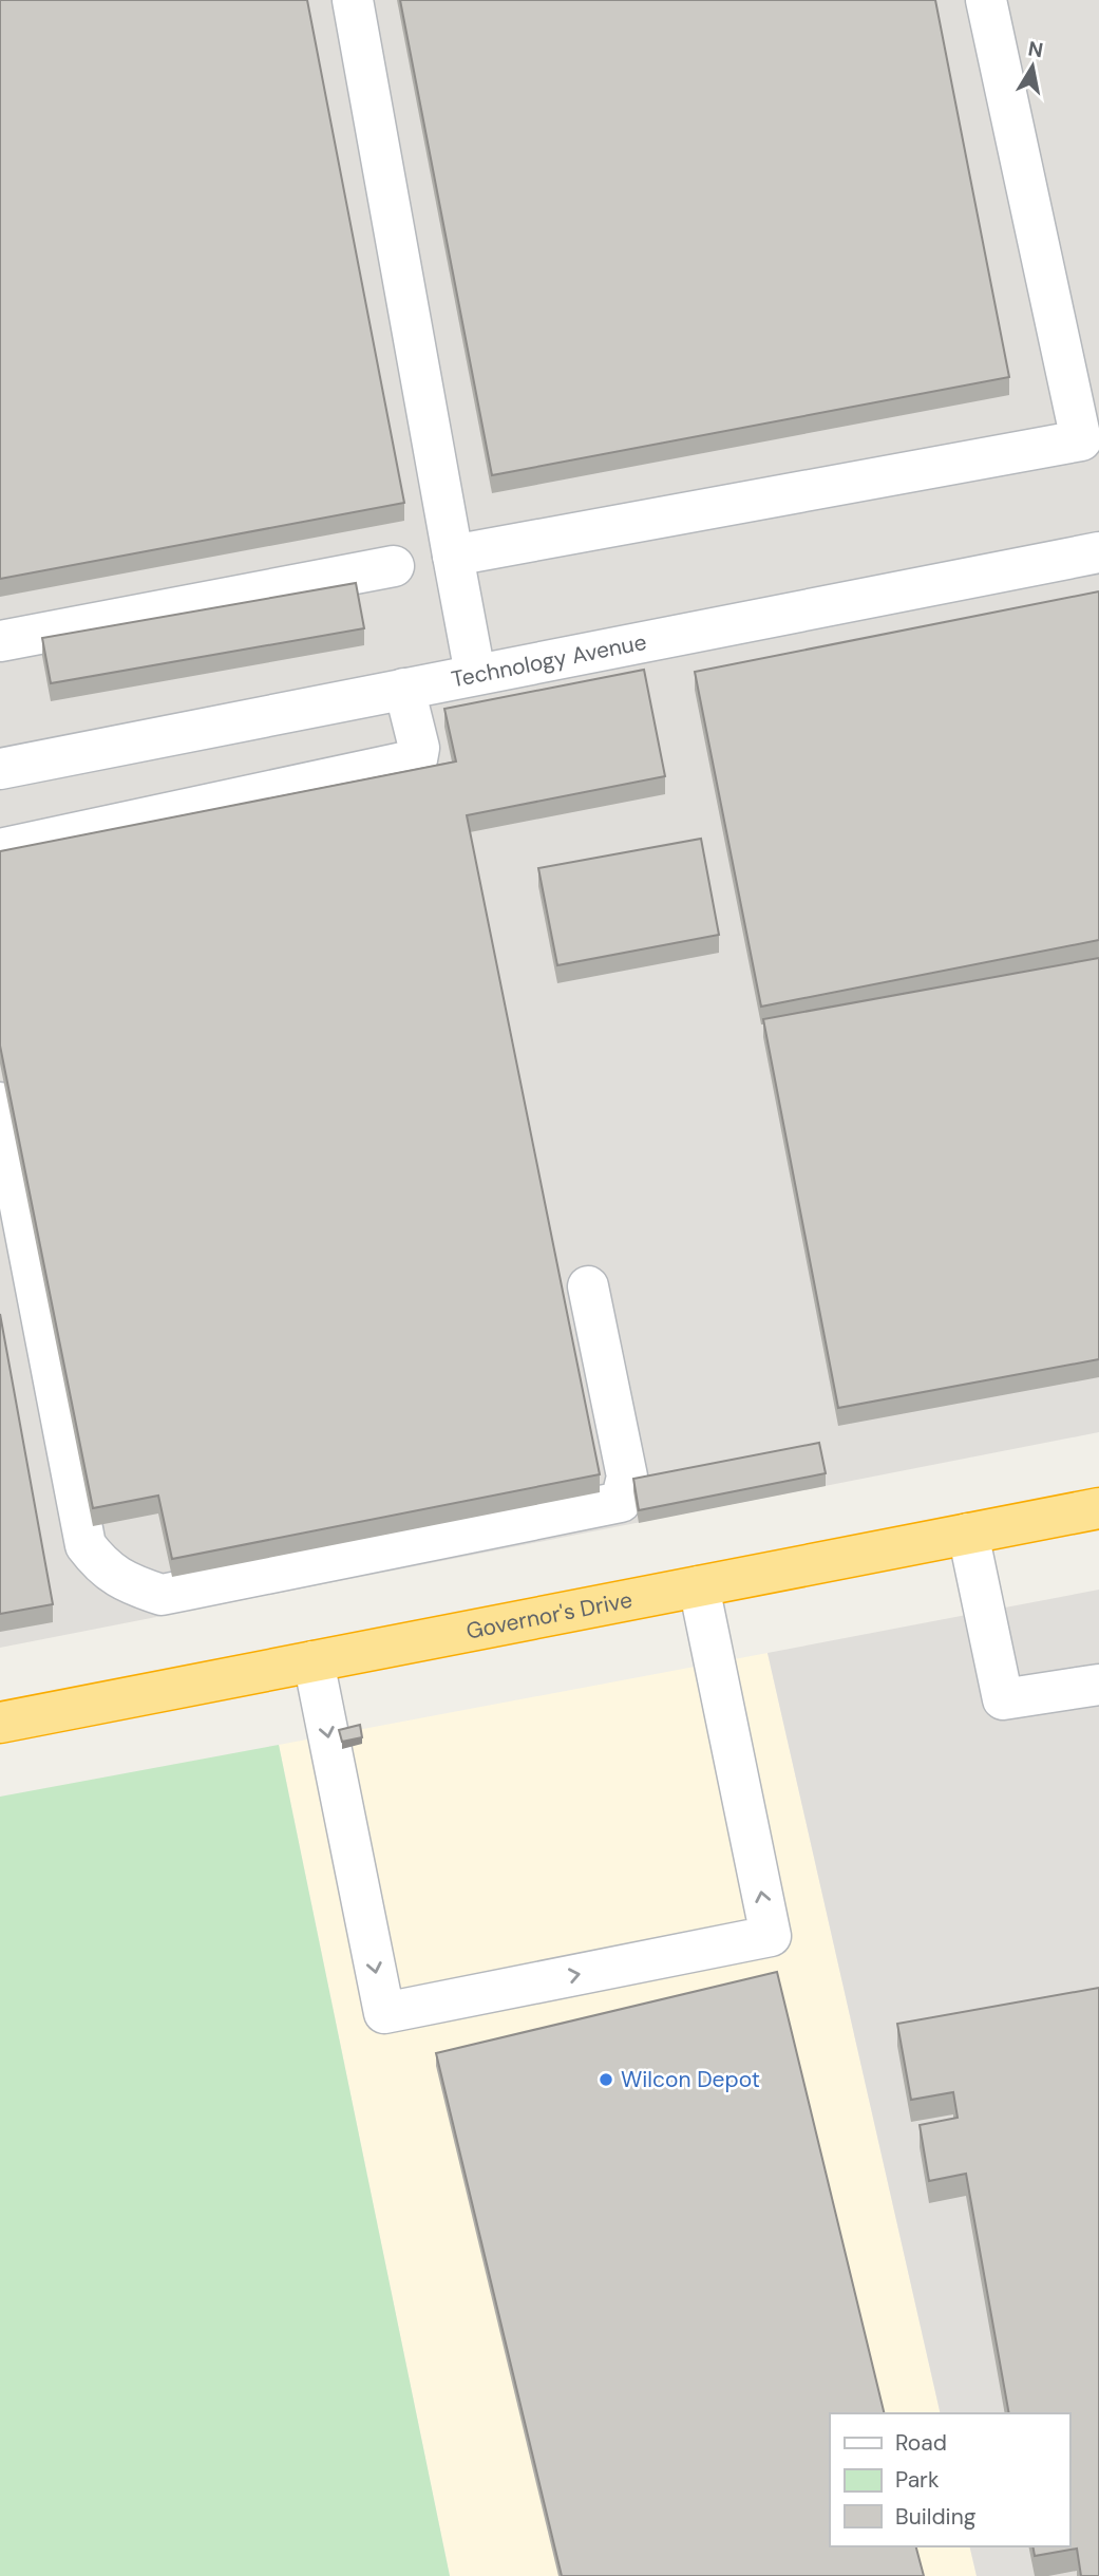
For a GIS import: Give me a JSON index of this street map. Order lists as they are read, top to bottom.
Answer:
{
  "streets": {
    "highway": ["Governor's Drive"],
    "street": ["Technology Avenue"]
  },
  "places": ["Wilcon Depot"],
  "legend": ["Road", "Park", "Building"],
  "north": "top"
}
